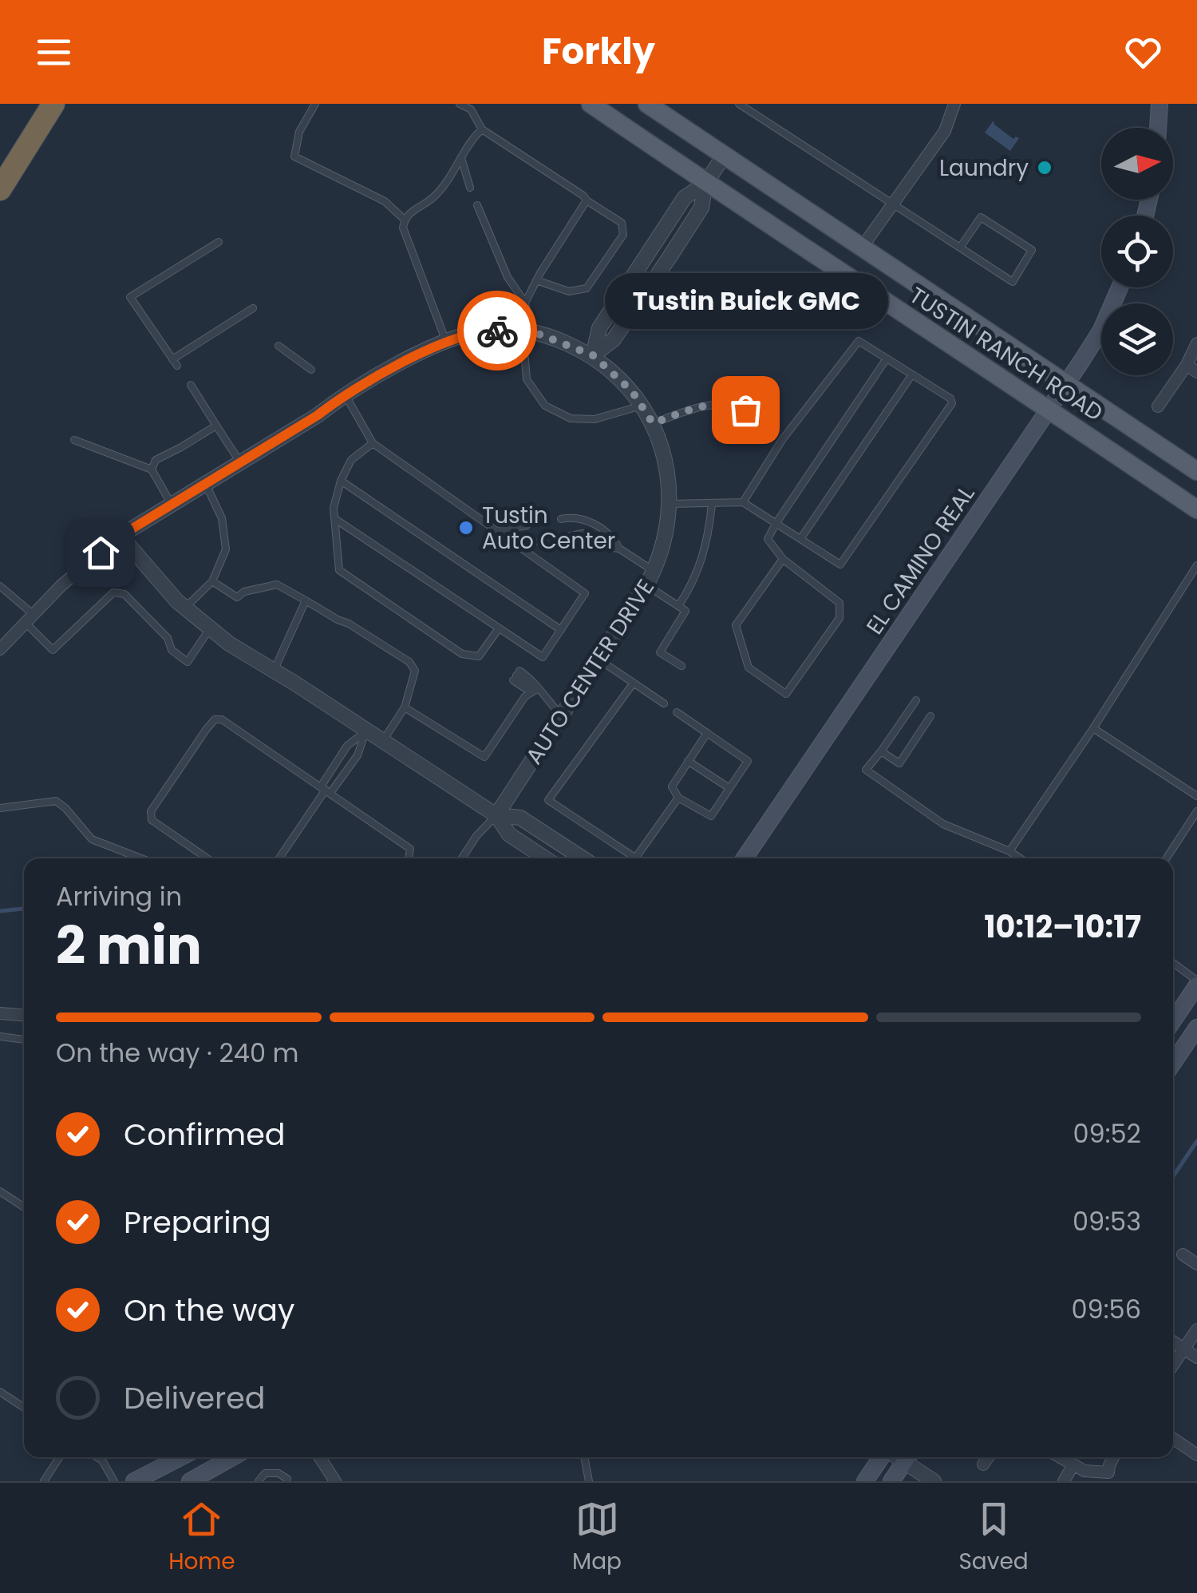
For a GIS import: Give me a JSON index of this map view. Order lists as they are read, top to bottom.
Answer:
{
  "streets": {
    "main road": ["TUSTIN RANCH ROAD", "EL CAMINO REAL"],
    "street": ["AUTO CENTER DRIVE"]
  },
  "crossings": [
    ["TUSTIN RANCH ROAD", "EL CAMINO REAL"]
  ],
  "places": ["Laundry", "Tustin Buick GMC", "Tustin Auto Center"],
  "north": "right",
  "page": {
    "header": "Forkly",
    "bubble": "Tustin Buick GMC",
    "heading": ["2 min", "Arriving in", "10:12–10:17"],
    "bar": "On the way · 240 m",
    "list": [
      ["Confirmed", "09:52"],
      ["Preparing", "09:53"],
      ["On the way", "09:56"],
      "Delivered"
    ],
    "tabs": ["Home", "Map", "Saved"]
  }
}
